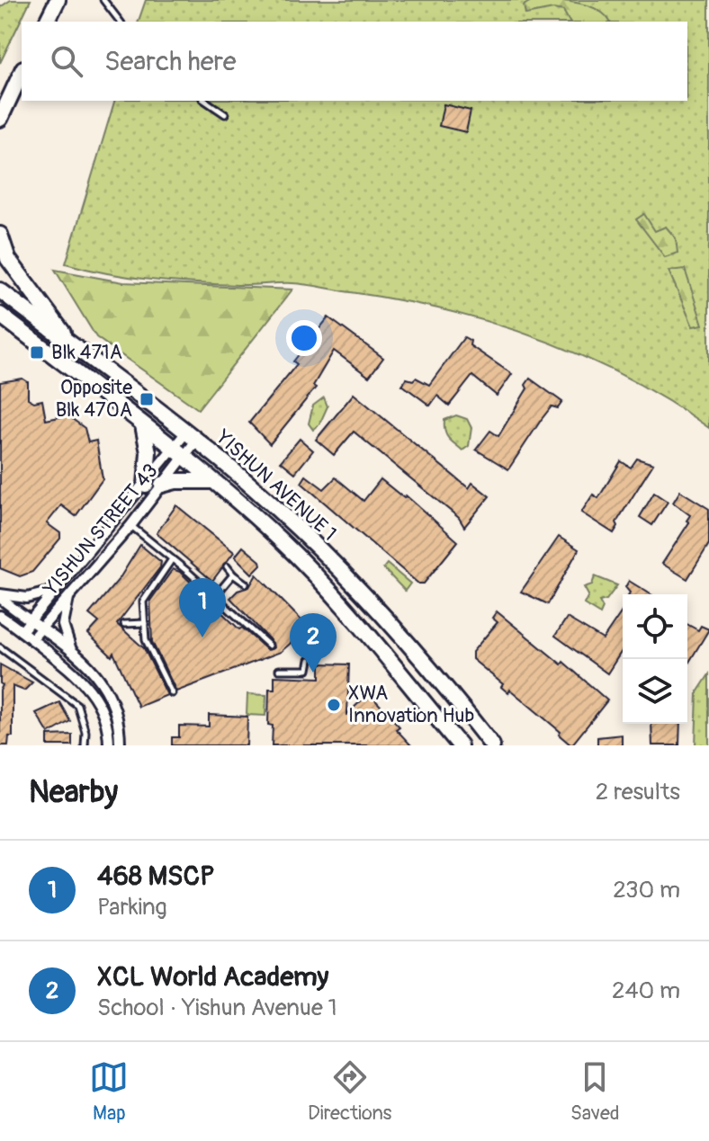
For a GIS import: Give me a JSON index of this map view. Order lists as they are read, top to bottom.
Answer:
{
  "streets": {
    "main road": ["YISHUN AVENUE 1"],
    "street": ["YISHUN STREET 43"]
  },
  "crossings": [
    ["YISHUN AVENUE 1", "YISHUN STREET 43"]
  ],
  "places": {
    "transit": ["Blk 471A", "Opposite Blk 470A"],
    "other": ["XWA Innovation Hub"]
  },
  "page": {
    "search": "Search here",
    "pins": ["1", "2"],
    "heading": ["Nearby", "2 results"],
    "list": [
      {
        "mark": "1",
        "name": "468 MSCP",
        "note": "Parking",
        "value": "230 m"
      },
      {
        "mark": "2",
        "name": "XCL World Academy",
        "note": "School · Yishun Avenue 1",
        "value": "240 m"
      }
    ],
    "nav": ["Map", "Directions", "Saved"]
  }
}
